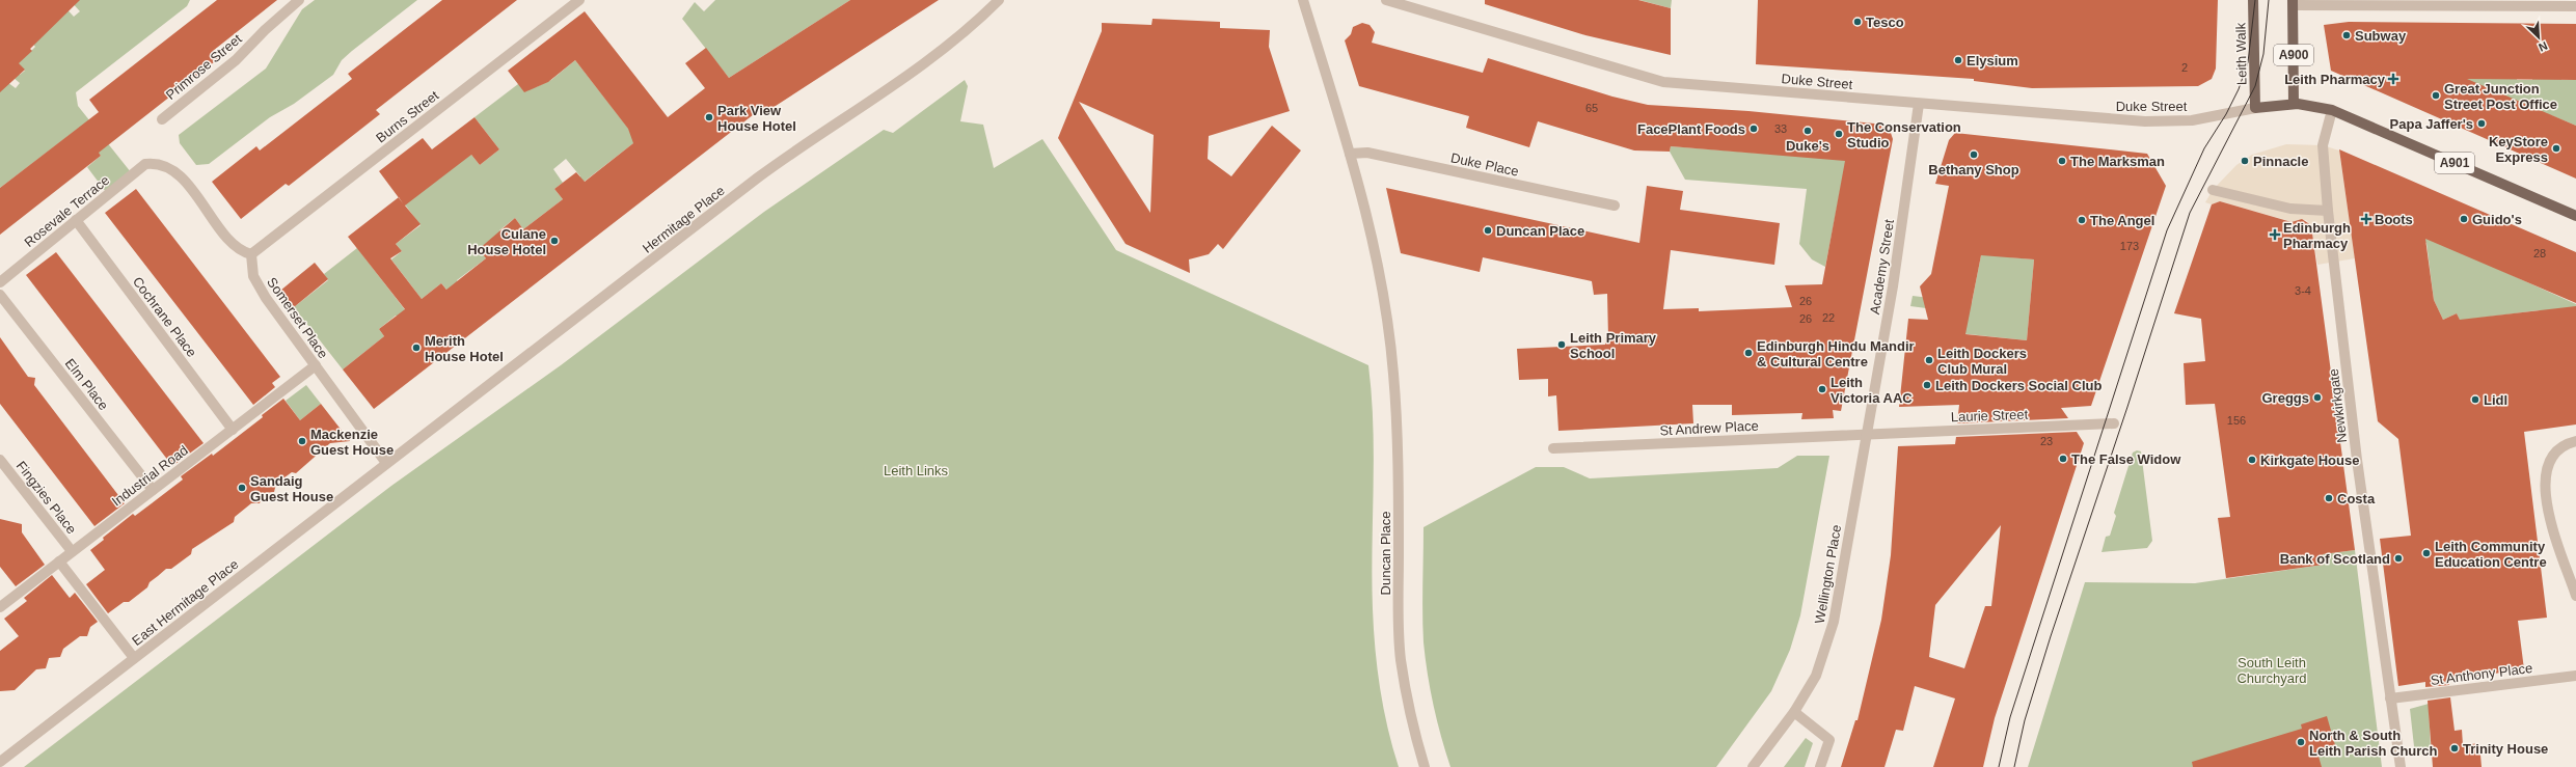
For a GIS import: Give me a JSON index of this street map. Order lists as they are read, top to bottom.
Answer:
{
  "streets": {
    "main road": ["Leith Walk", "A900", "A901"],
    "street": [
      "Primrose Street",
      "Duke Street",
      "Burns Street",
      "Duke Place",
      "Rosevale Terrace",
      "Hermitage Place",
      "Academy Street",
      "Cochrane Place",
      "Somerset Place",
      "Elm Place",
      "Newkirkgate",
      "Laurie Street",
      "St Andrew Place",
      "Industrial Road",
      "Fingzies Place",
      "Duncan Place",
      "Wellington Place",
      "East Hermitage Place",
      "St Anthony Place"
    ]
  },
  "crossings": [
    ["Leith Walk", "Duke Street"],
    ["Leith Walk", "A901"],
    ["A900", "A901"],
    ["Duke Street", "A901"],
    ["Duke Street", "Academy Street"],
    ["Burns Street", "Rosevale Terrace"],
    ["Burns Street", "Somerset Place"],
    ["A901", "Newkirkgate"],
    ["Duke Place", "Duncan Place"],
    ["Rosevale Terrace", "Cochrane Place"],
    ["Rosevale Terrace", "Somerset Place"],
    ["Hermitage Place", "Somerset Place"],
    ["Hermitage Place", "East Hermitage Place"],
    ["Academy Street", "Laurie Street"],
    ["Academy Street", "St Andrew Place"],
    ["Academy Street", "Wellington Place"],
    ["Cochrane Place", "Industrial Road"],
    ["Somerset Place", "Industrial Road"],
    ["Somerset Place", "East Hermitage Place"],
    ["Elm Place", "Industrial Road"],
    ["Newkirkgate", "St Anthony Place"],
    ["Laurie Street", "St Andrew Place"],
    ["Laurie Street", "Wellington Place"],
    ["St Andrew Place", "Wellington Place"],
    ["Industrial Road", "Fingzies Place"]
  ],
  "parks": ["Leith Links", "South Leith Churchyard"],
  "places": {
    "other": [
      "Tesco",
      "Subway",
      "Elysium",
      "Great Junction Street Post Office",
      "Park View House Hotel",
      "Papa Jaffer's",
      "FacePlant Foods",
      "Duke's",
      "The Conservation Studio",
      "KeyStore Express",
      "Bethany Shop",
      "The Marksman",
      "Pinnacle",
      "Guido's",
      "The Angel",
      "Duncan Place",
      "Culane House Hotel",
      "Leith Primary School",
      "Merith House Hotel",
      "Edinburgh Hindu Mandir & Cultural Centre",
      "Leith Dockers Club Mural",
      "Leith Dockers Social Club",
      "Leith Victoria AAC",
      "Greggs",
      "Lidl",
      "Mackenzie Guest House",
      "The False Widow",
      "Kirkgate House",
      "Sandaig Guest House",
      "Costa",
      "Leith Community Education Centre",
      "Bank of Scotland",
      "North & South Leith Parish Church",
      "Trinity House"
    ],
    "health": ["Leith Pharmacy", "Boots", "Edinburgh Pharmacy"]
  },
  "house_numbers": [
    "2",
    "65",
    "33",
    "173",
    "28",
    "3-4",
    "26",
    "22",
    "26",
    "156",
    "23"
  ],
  "north": "bottom right"
}
